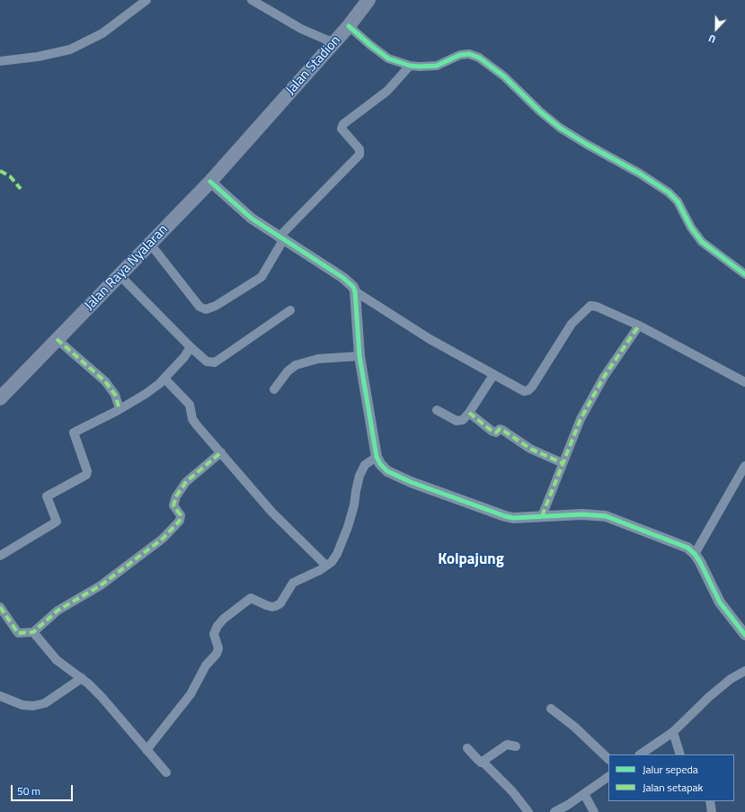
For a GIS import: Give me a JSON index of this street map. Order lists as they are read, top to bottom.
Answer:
{
  "streets": {
    "main road": ["Jalan Stadion", "Jalan Raya Nyalaran"]
  },
  "crossings": [
    ["Jalan Stadion", "Jalan Raya Nyalaran"]
  ],
  "districts": ["Kolpajung"],
  "legend": ["Jalur sepeda", "Jalan setapak"],
  "scale_bar": "50 m",
  "north": "bottom"
}
